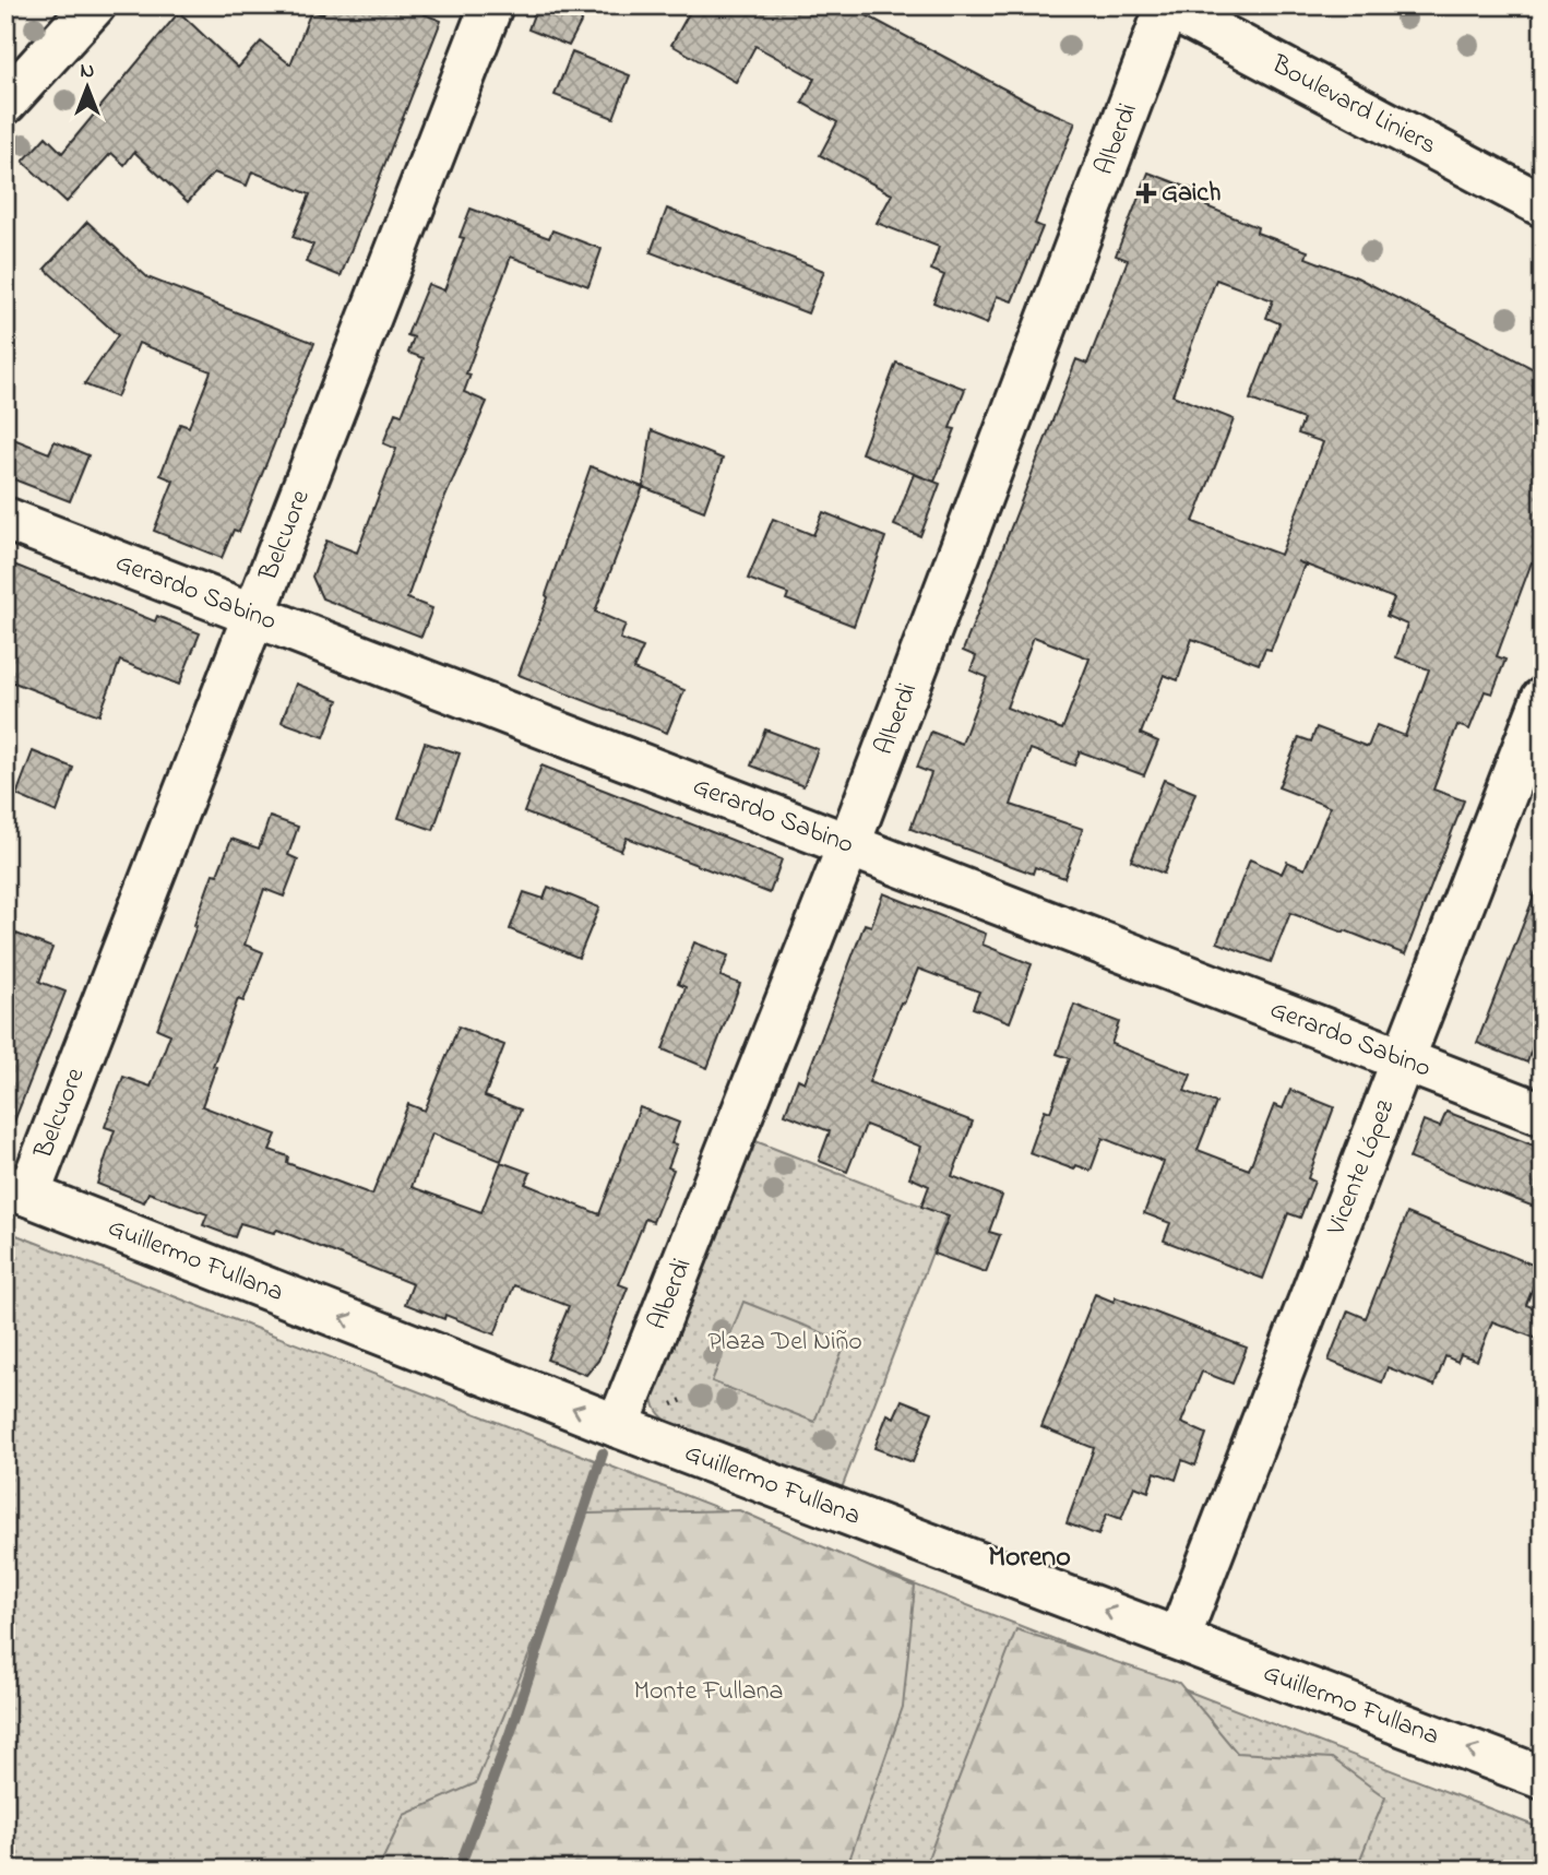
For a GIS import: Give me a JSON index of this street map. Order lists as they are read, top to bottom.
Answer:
{
  "streets": {
    "street": [
      "Boulevard Liniers",
      "Alberdi",
      "Belcuore",
      "Gerardo Sabino",
      "Vicente López",
      "Guillermo Fullana"
    ]
  },
  "crossings": [
    ["Boulevard Liniers", "Alberdi"],
    ["Alberdi", "Gerardo Sabino"],
    ["Alberdi", "Guillermo Fullana"],
    ["Belcuore", "Gerardo Sabino"],
    ["Belcuore", "Guillermo Fullana"],
    ["Gerardo Sabino", "Vicente López"],
    ["Vicente López", "Guillermo Fullana"]
  ],
  "one_way": ["Guillermo Fullana"],
  "districts": ["Moreno"],
  "parks": ["Plaza Del Niño", "Monte Fullana"],
  "places": {
    "health": ["Gaich"]
  },
  "north": "top"
}
